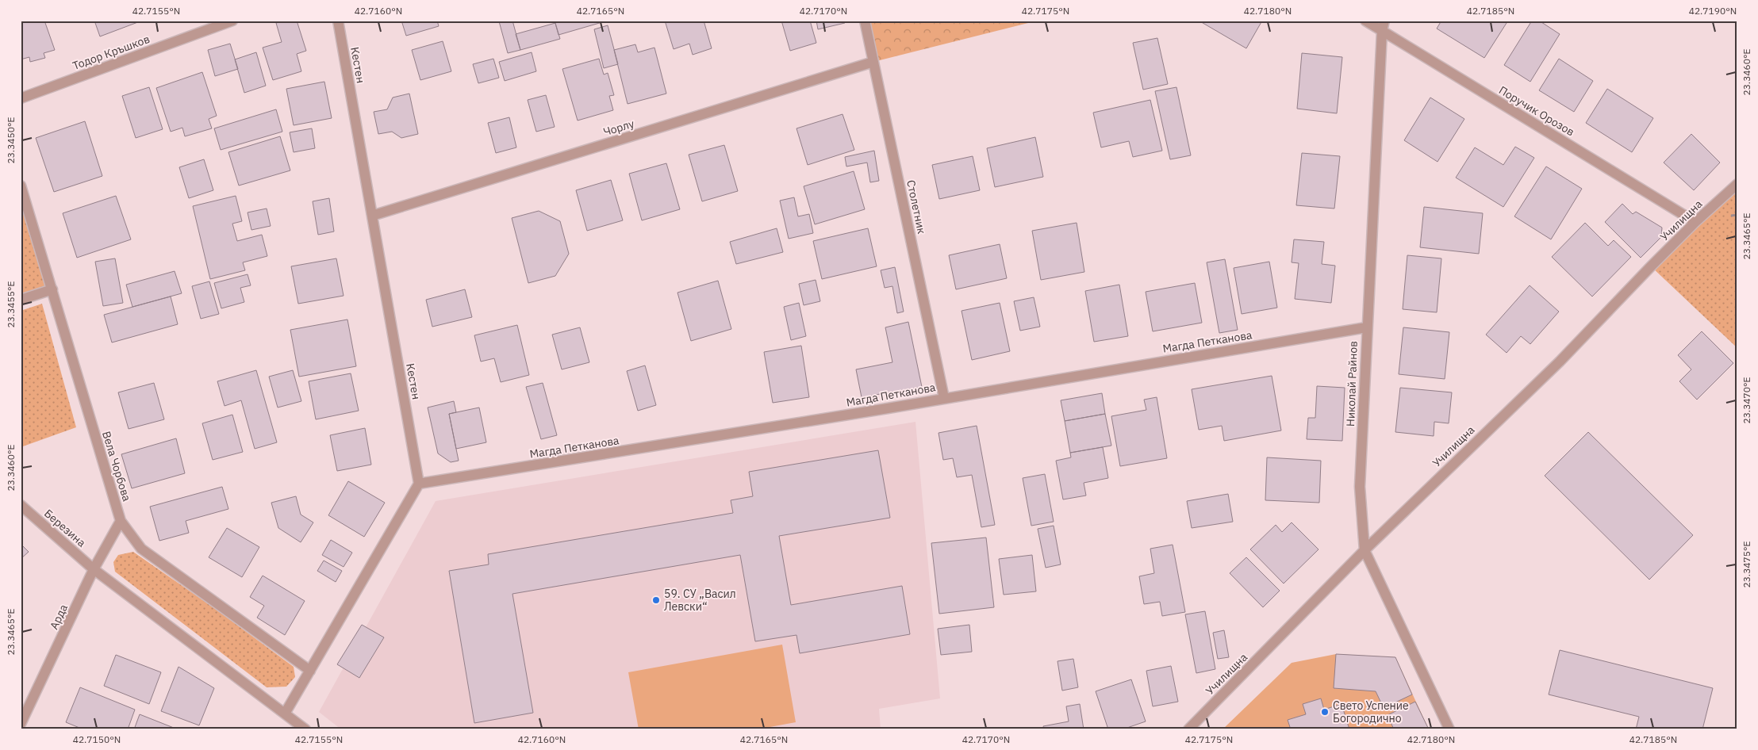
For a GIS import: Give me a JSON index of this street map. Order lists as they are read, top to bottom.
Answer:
{
  "streets": {
    "street": [
      "Тодор Кръшков",
      "Кестен",
      "Поручик Орозов",
      "Чорлу",
      "Столетник",
      "Училищна",
      "Магда Петканова",
      "Николай Райнов",
      "Вела Чорбова",
      "Березина",
      "Арда"
    ]
  },
  "crossings": [
    ["Кестен", "Чорлу"],
    ["Кестен", "Магда Петканова"],
    ["Поручик Орозов", "Училищна"],
    ["Поручик Орозов", "Николай Райнов"],
    ["Чорлу", "Столетник"],
    ["Столетник", "Магда Петканова"],
    ["Училищна", "Николай Райнов"],
    ["Магда Петканова", "Николай Райнов"],
    ["Вела Чорбова", "Арда"],
    ["Березина", "Арда"]
  ],
  "places": ["59. СУ „Васил Левски“", "Свето Успение Богородично"],
  "coordinates": [
    "42.7155°N",
    "42.7160°N",
    "42.7165°N",
    "42.7170°N",
    "42.7175°N",
    "42.7180°N",
    "42.7185°N",
    "42.7190°N",
    "23.3460°E",
    "23.3450°E",
    "23.3465°E",
    "23.3455°E",
    "23.3470°E",
    "23.3475°E",
    "42.7150°N"
  ]
}
